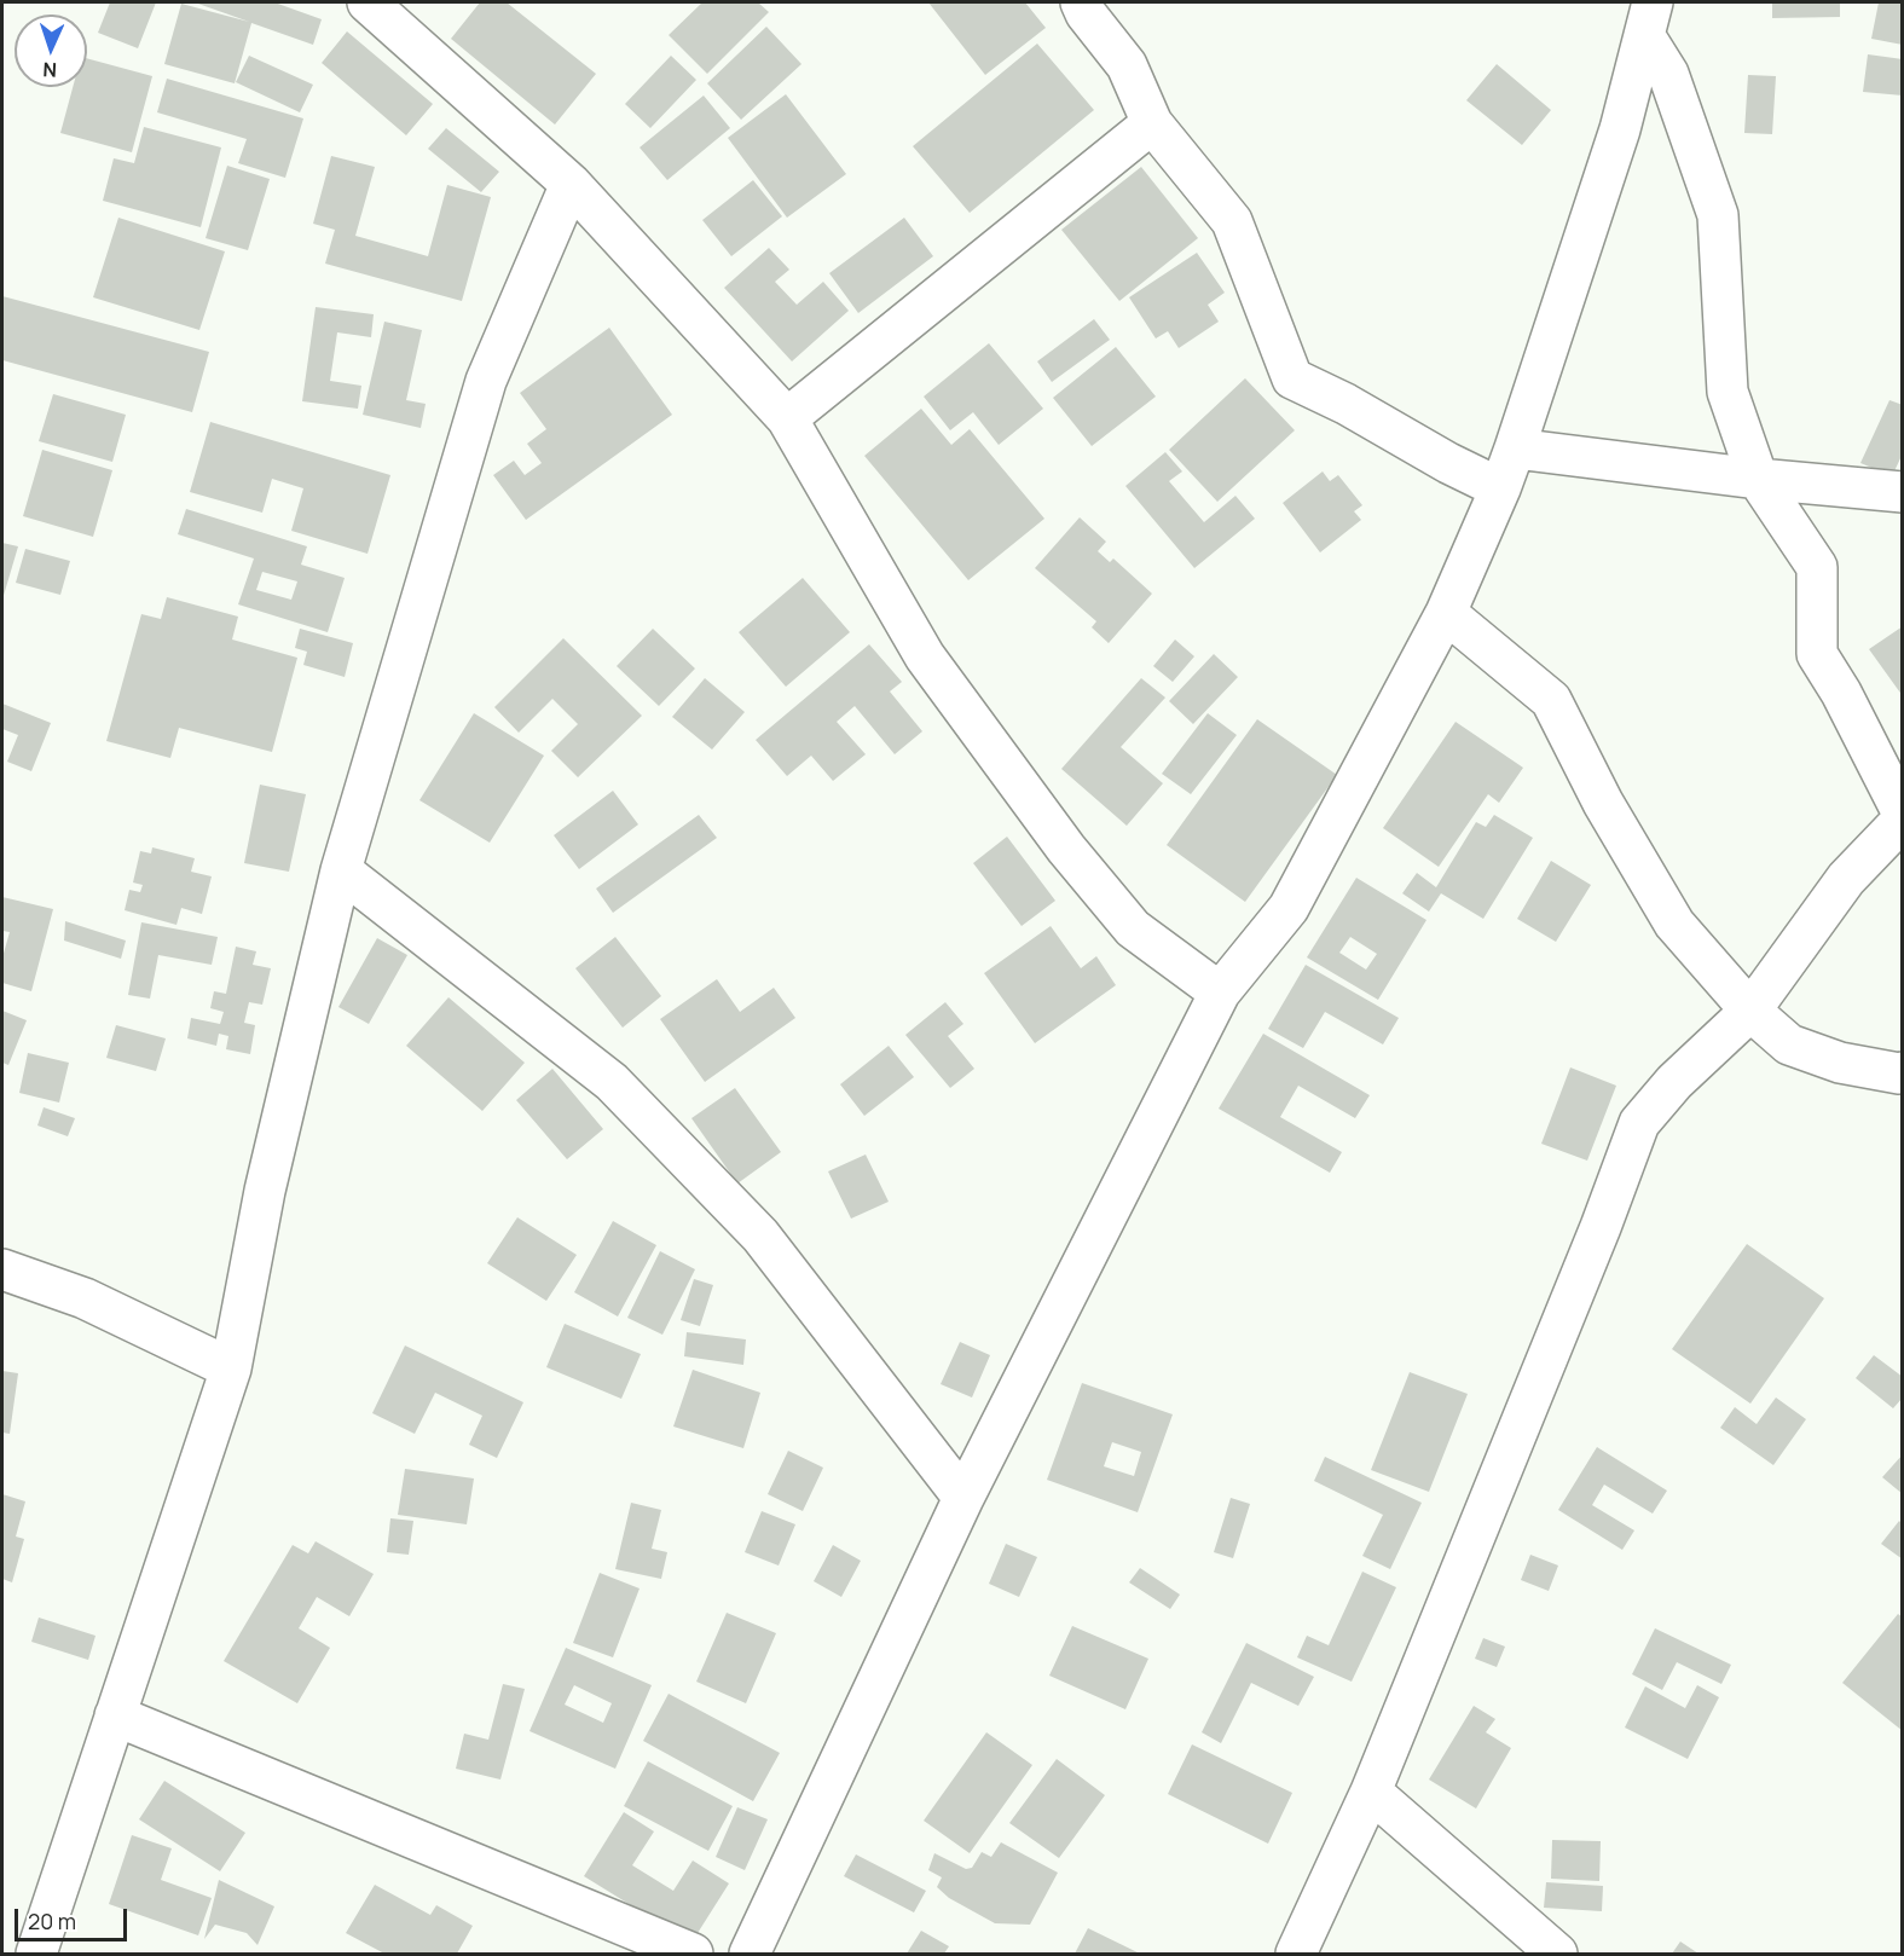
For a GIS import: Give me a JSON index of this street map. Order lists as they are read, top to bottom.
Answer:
{
  "scale_bar": "20 m",
  "north": "bottom"
}
